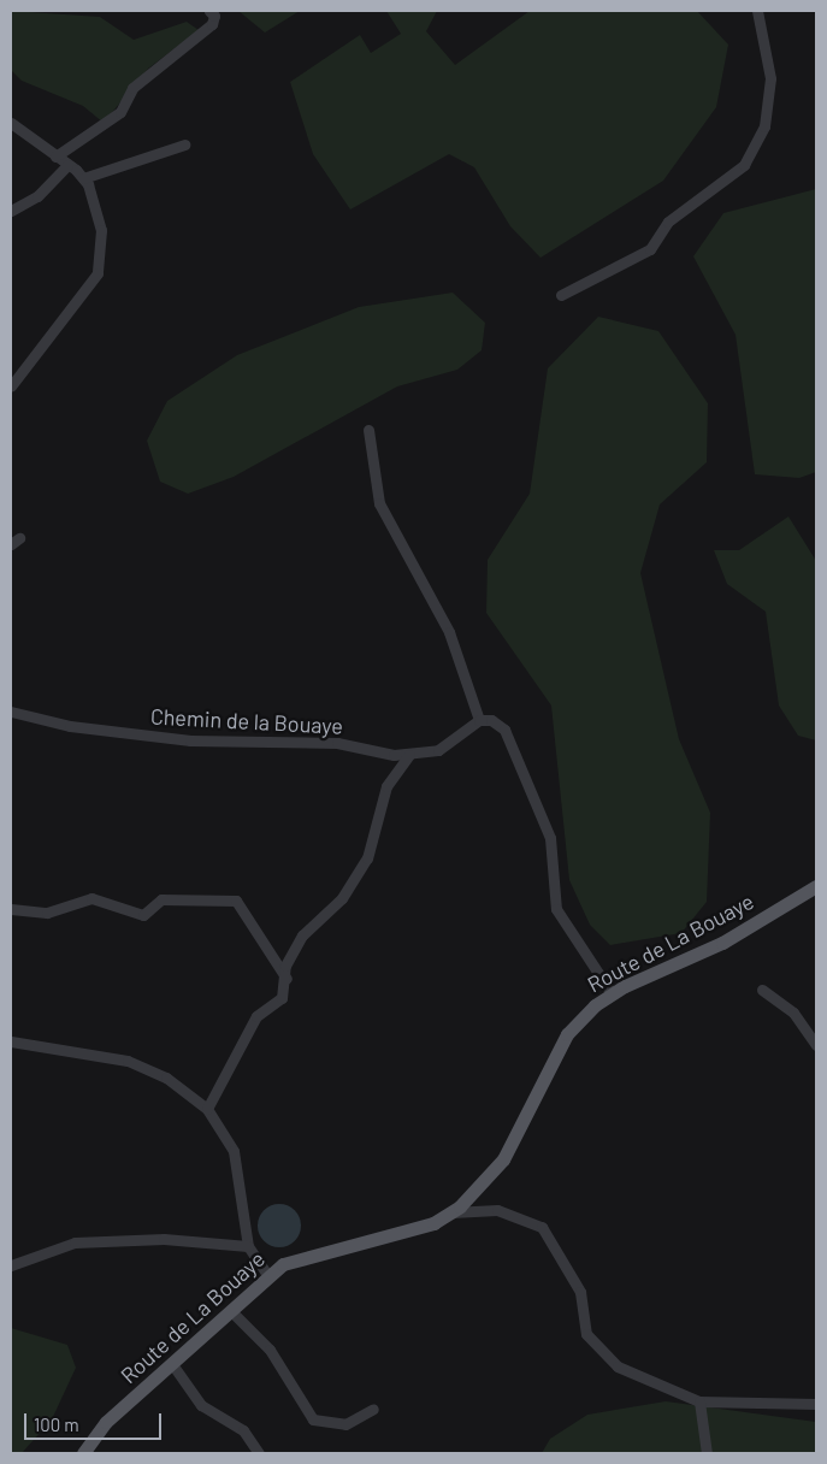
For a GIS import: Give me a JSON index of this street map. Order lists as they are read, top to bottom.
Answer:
{
  "streets": {
    "main road": ["Route de La Bouaye"],
    "street": ["Chemin de la Bouaye"]
  },
  "scale_bar": "100 m"
}
